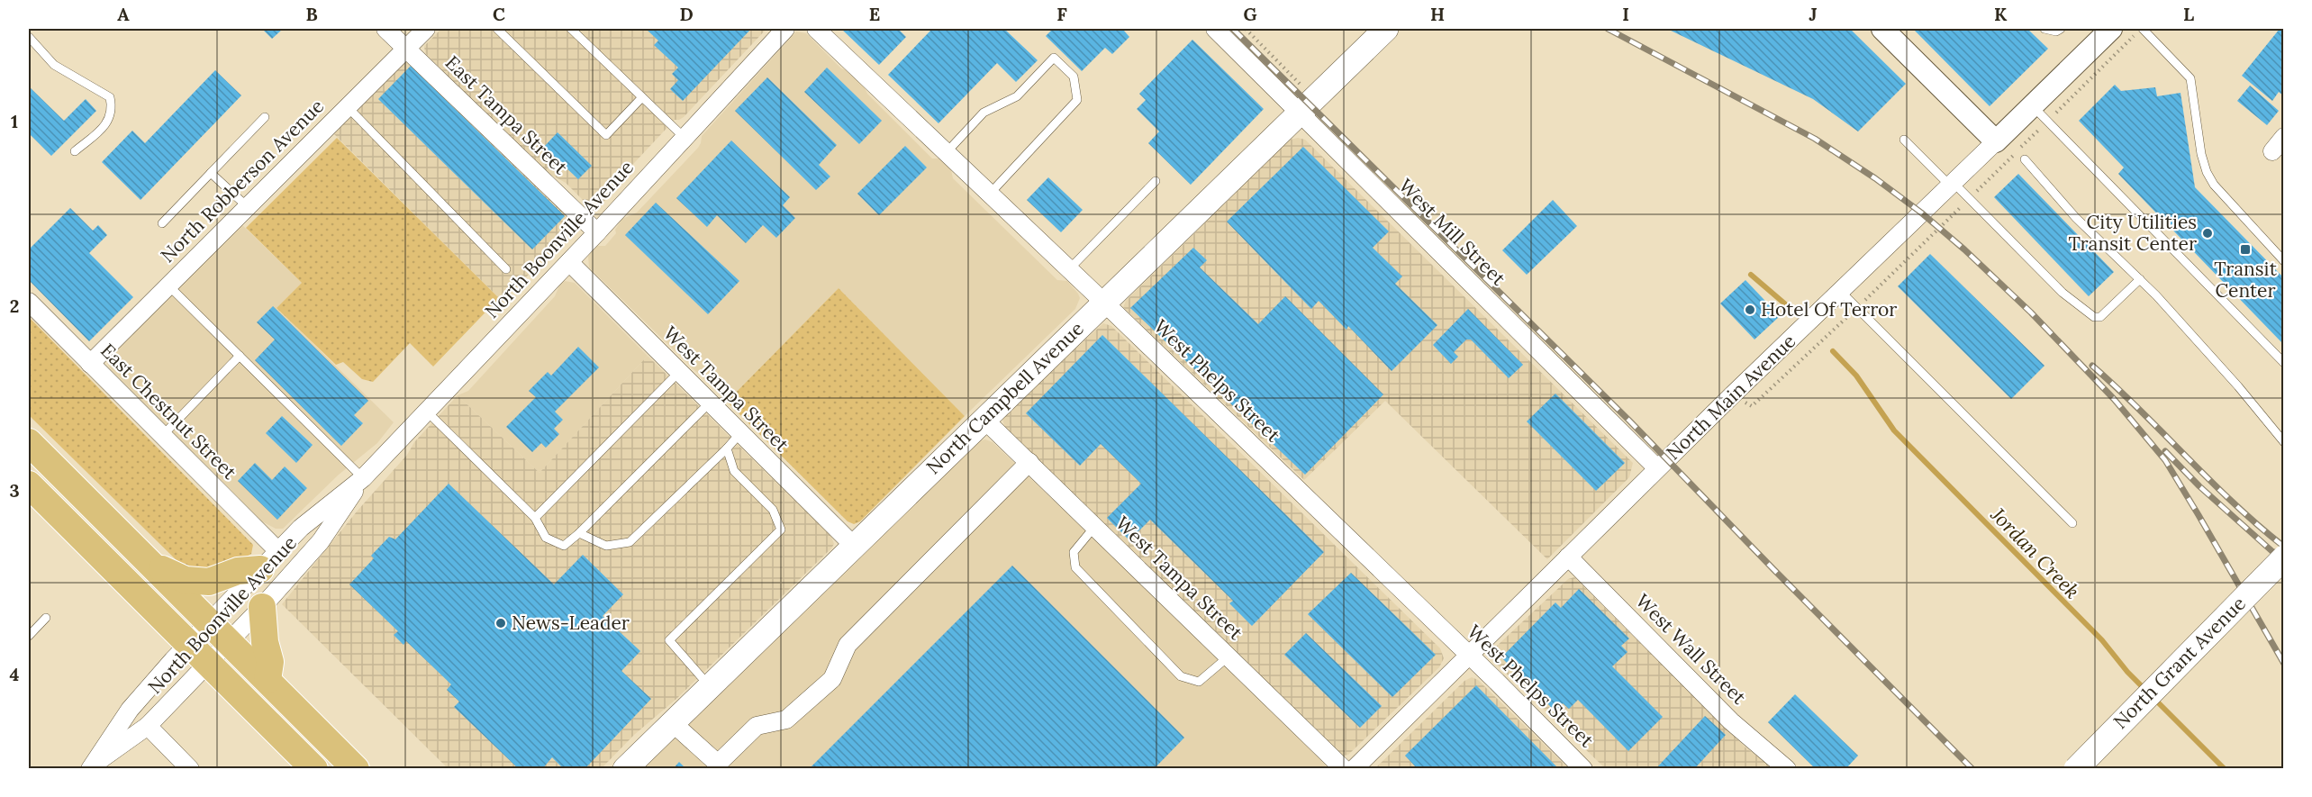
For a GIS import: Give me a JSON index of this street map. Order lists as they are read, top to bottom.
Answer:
{
  "streets": {
    "main road": ["North Campbell Avenue", "North Grant Avenue"],
    "street": [
      "East Tampa Street",
      "North Robberson Avenue",
      "West Mill Street",
      "North Boonville Avenue",
      "West Phelps Street",
      "West Tampa Street",
      "North Main Avenue",
      "East Chestnut Street",
      "West Wall Street"
    ]
  },
  "crossings": [
    ["East Tampa Street", "North Robberson Avenue"],
    ["East Tampa Street", "North Boonville Avenue"],
    ["North Robberson Avenue", "East Chestnut Street"],
    ["West Mill Street", "North Main Avenue"],
    ["West Mill Street", "North Campbell Avenue"],
    ["North Boonville Avenue", "West Tampa Street"],
    ["North Boonville Avenue", "East Chestnut Street"],
    ["West Phelps Street", "North Main Avenue"],
    ["West Phelps Street", "North Campbell Avenue"],
    ["West Tampa Street", "North Campbell Avenue"],
    ["North Main Avenue", "West Wall Street"]
  ],
  "water": ["Jordan Creek"],
  "places": {
    "other": ["City Utilities Transit Center", "Hotel Of Terror", "News-Leader"],
    "transit": ["Transit Center"]
  },
  "grid": {
    "columns": [
      "A",
      "B",
      "C",
      "D",
      "E",
      "F",
      "G",
      "H",
      "I",
      "J",
      "K",
      "L"
    ],
    "rows": [
      "1",
      "2",
      "3",
      "4"
    ]
  }
}
